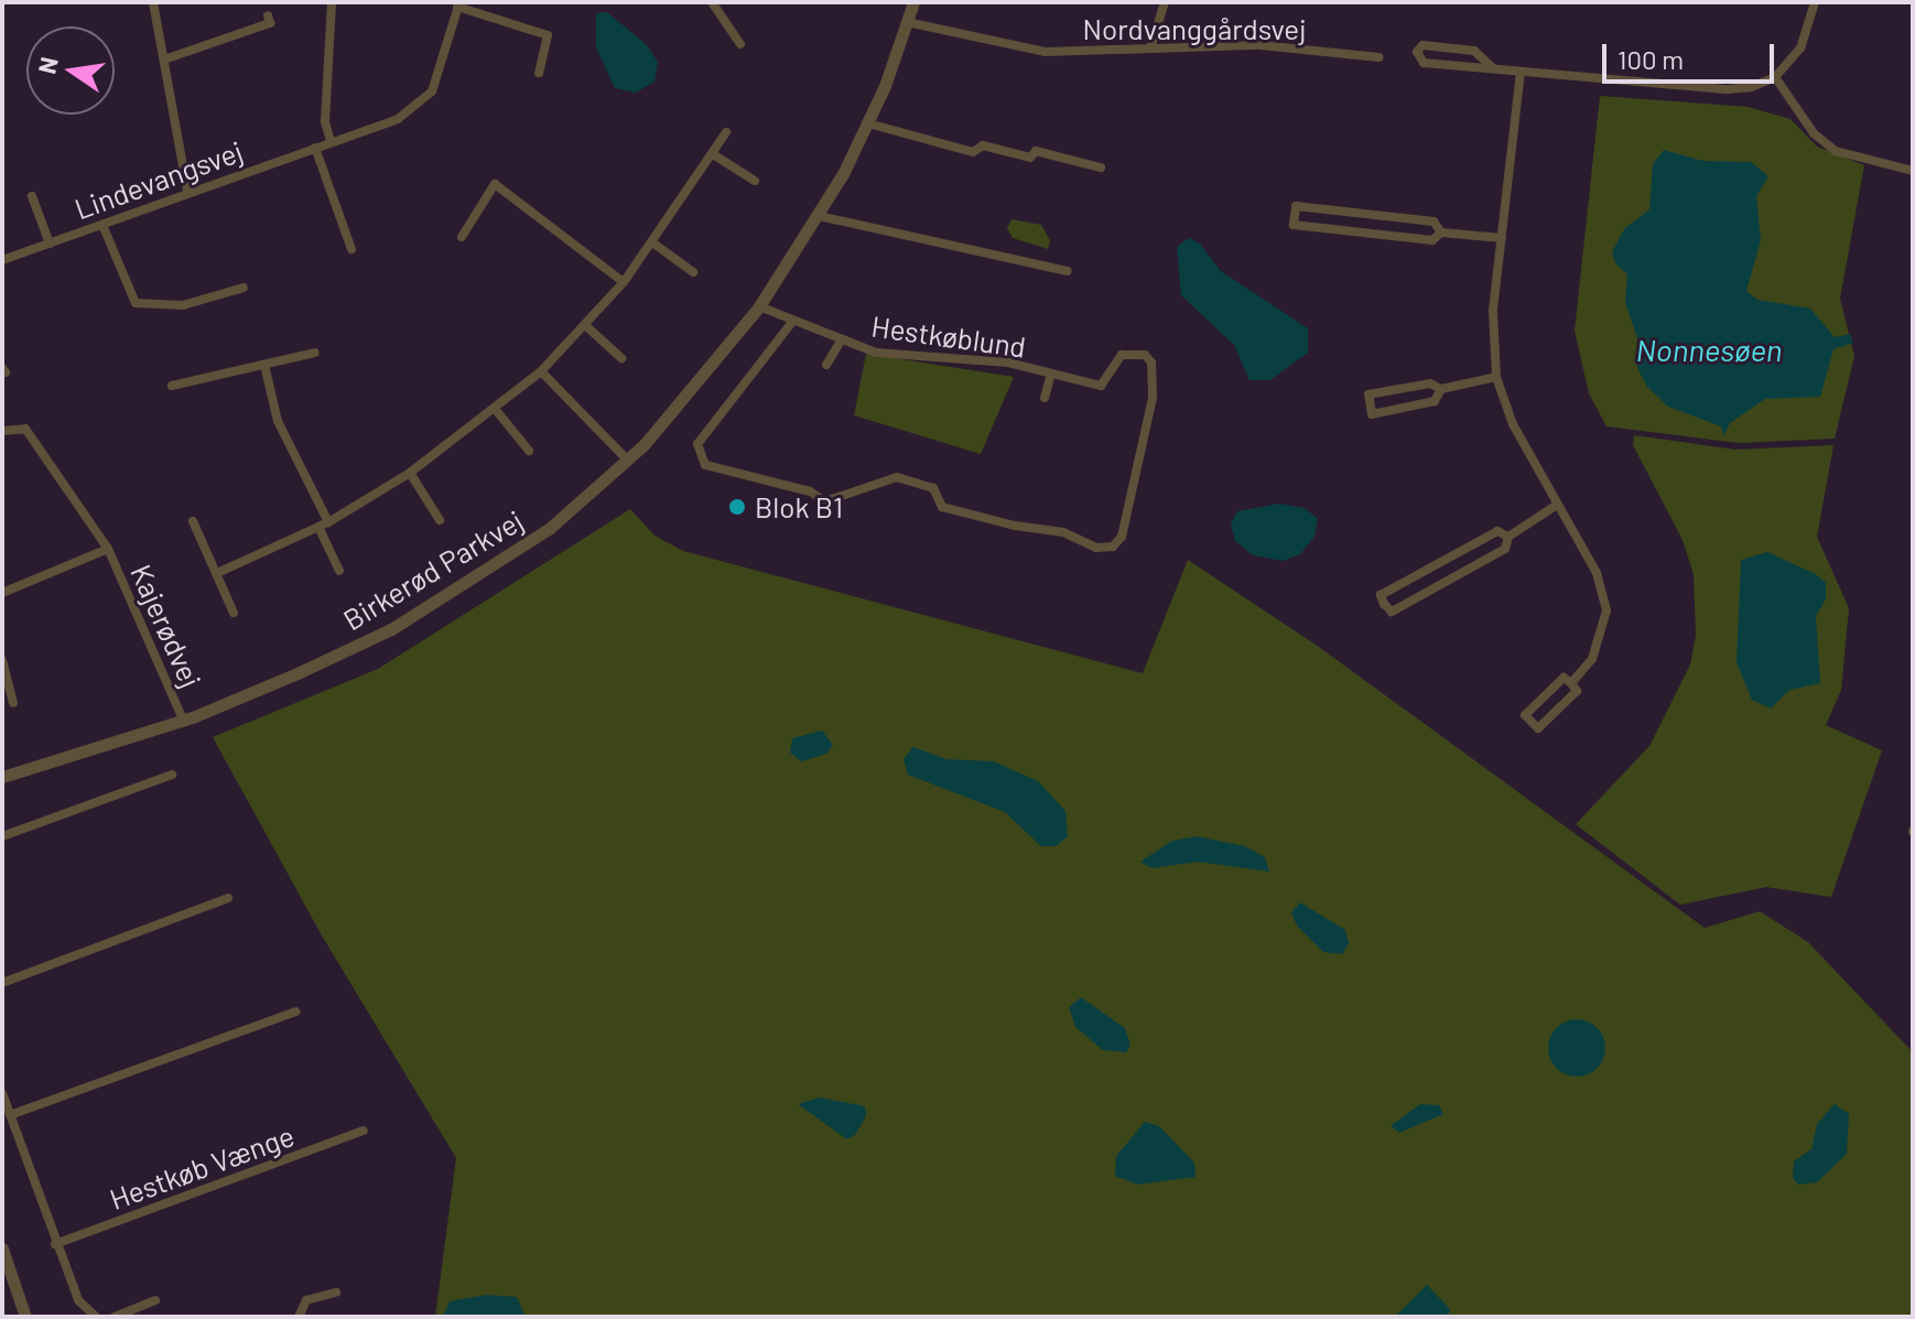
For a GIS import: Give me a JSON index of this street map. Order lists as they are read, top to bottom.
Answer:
{
  "streets": {
    "street": [
      "Nordvanggårdsvej",
      "Lindevangsvej",
      "Hestkøblund",
      "Birkerød Parkvej",
      "Kajerødvej",
      "Hestkøb Vænge"
    ]
  },
  "crossings": [
    ["Nordvanggårdsvej", "Birkerød Parkvej"],
    ["Hestkøblund", "Birkerød Parkvej"],
    ["Birkerød Parkvej", "Kajerødvej"]
  ],
  "water": ["Nonnesøen"],
  "places": ["Blok B1"],
  "scale_bar": "100 m",
  "north": "left"
}
